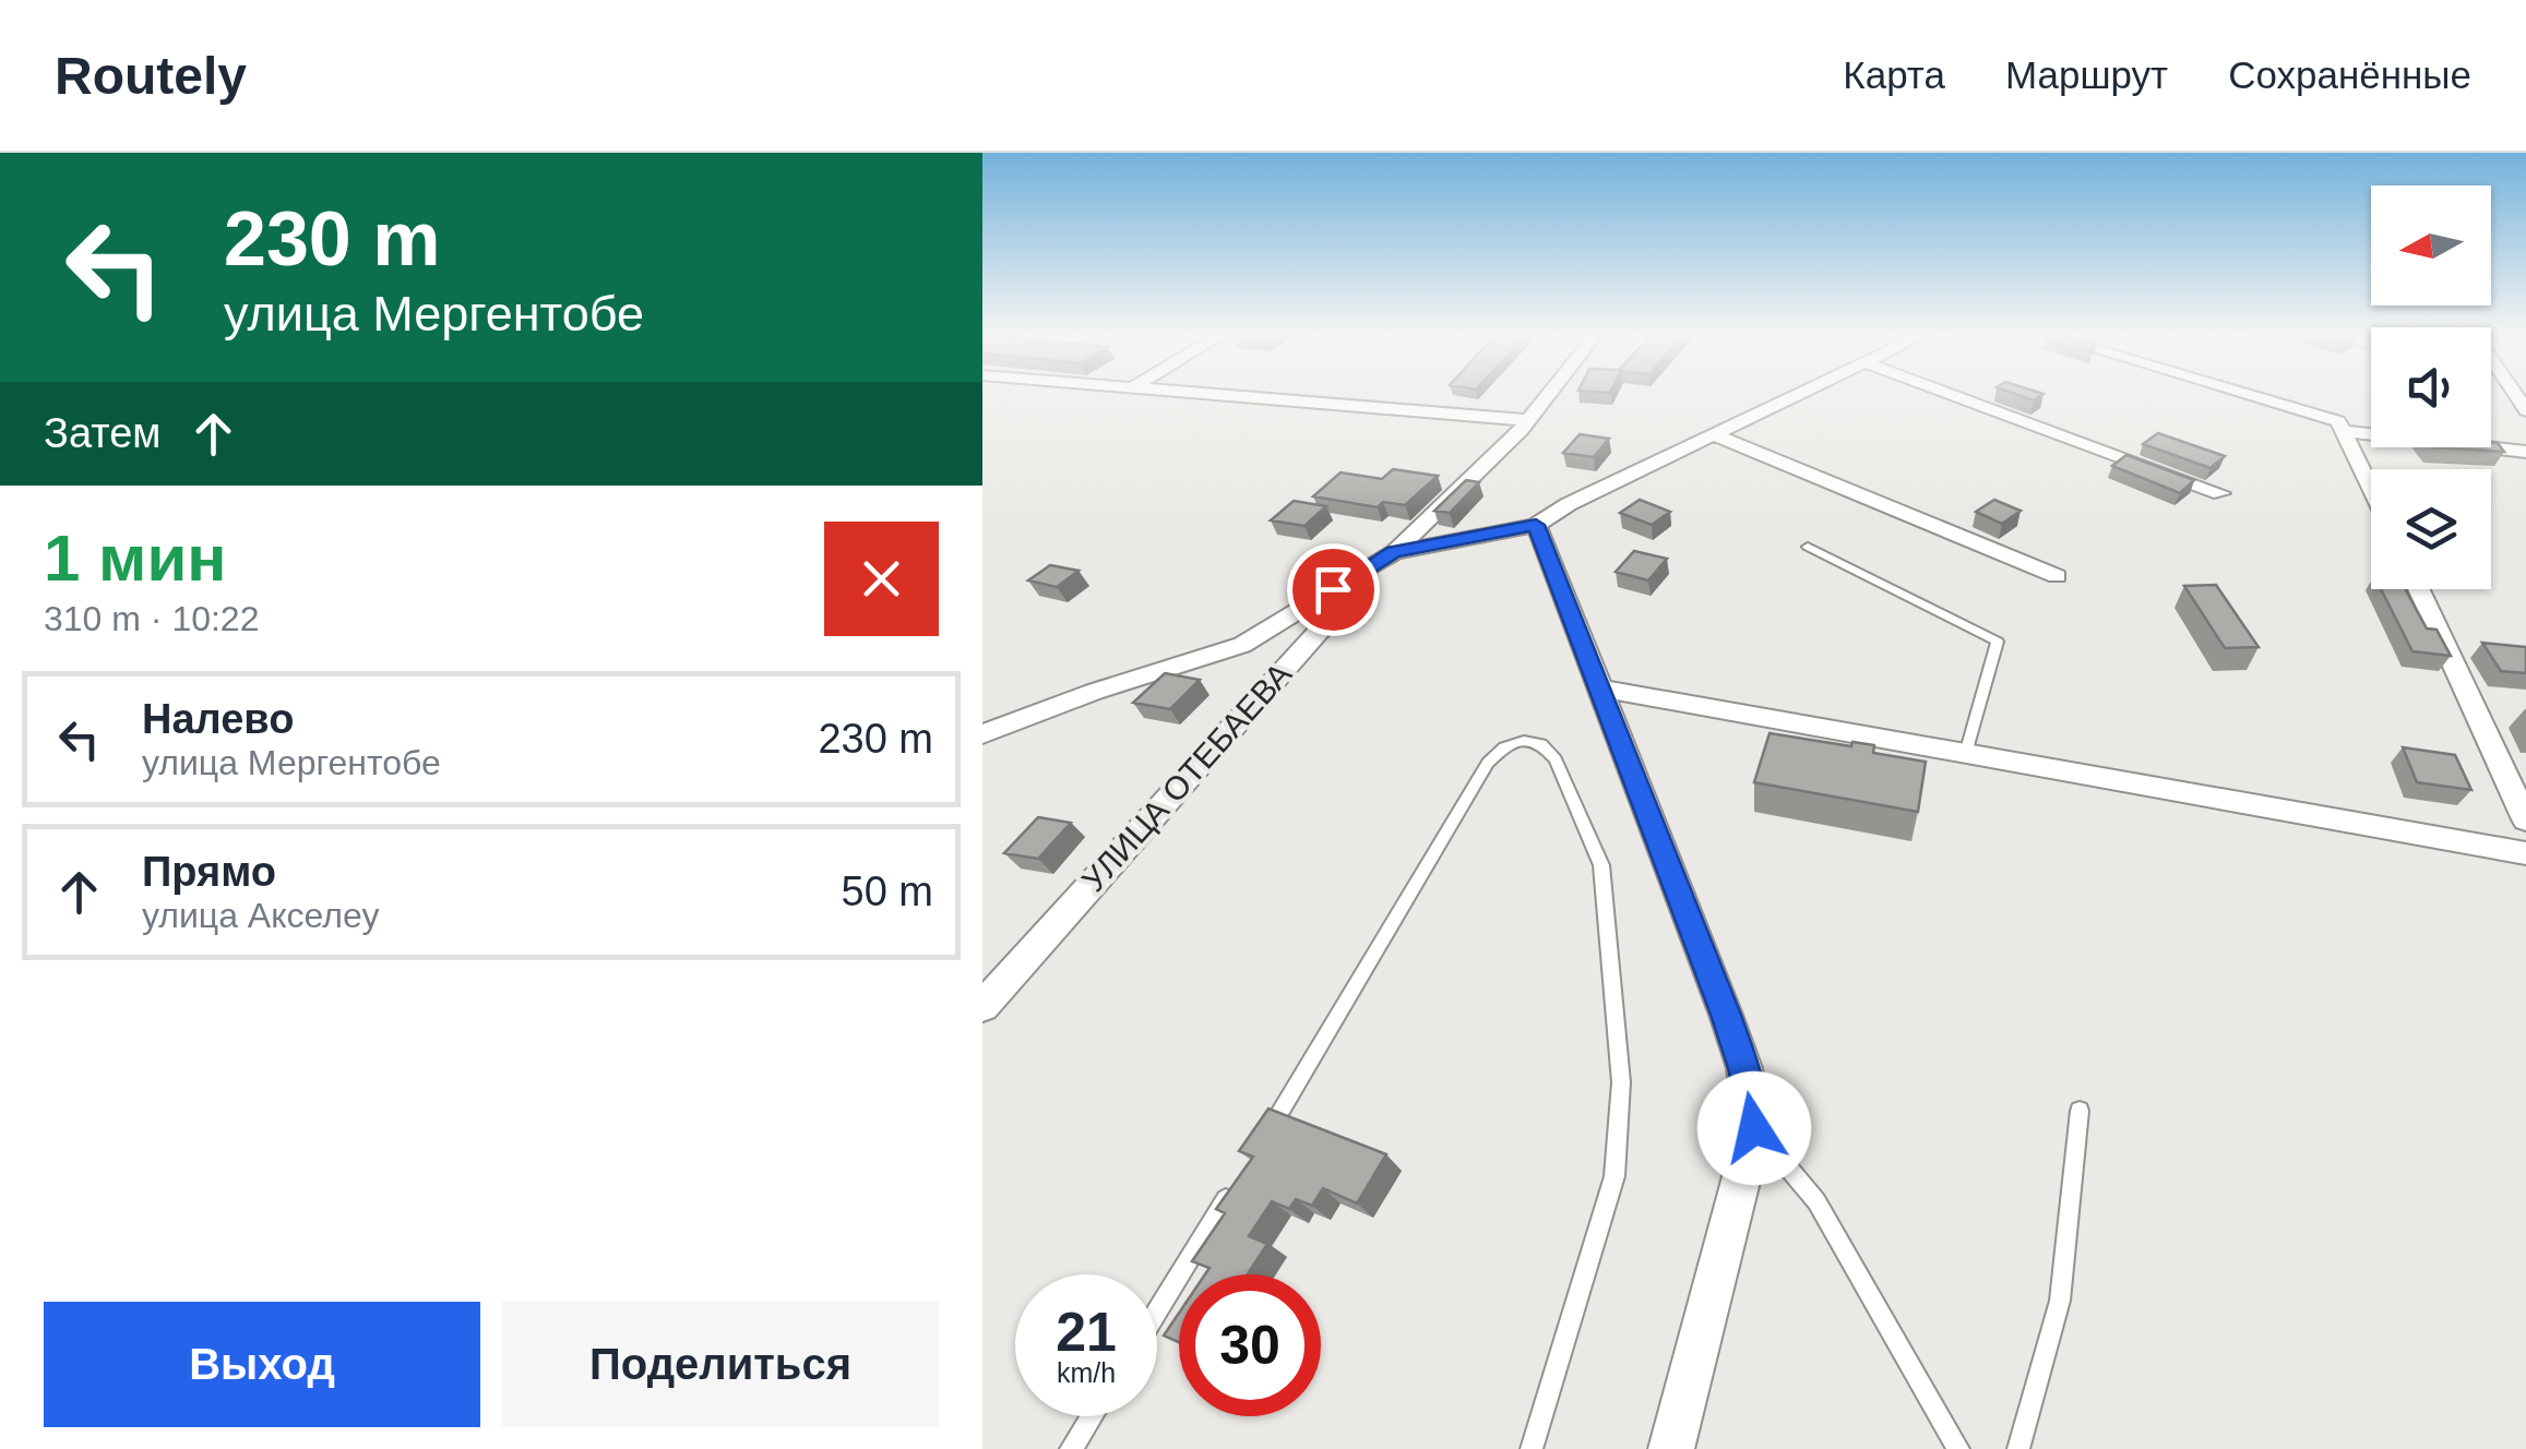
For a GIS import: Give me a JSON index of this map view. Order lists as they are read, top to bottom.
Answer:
{
  "streets": {
    "street": ["УЛИЦА ОТЕБАЕВА"]
  },
  "north": "left",
  "page": {
    "header": "Routely",
    "nav": ["Карта", "Маршрут", "Сохранённые"],
    "turn": ["230 m", "улица Мергентобе"],
    "then": "Затем",
    "heading": ["1 мин", "310 m · 10:22"],
    "list": [
      {
        "name": "Налево",
        "note": "улица Мергентобе",
        "value": "230 m"
      },
      {
        "name": "Прямо",
        "note": "улица Акселеу",
        "value": "50 m"
      }
    ],
    "speed": "21 km/h",
    "limit": "30",
    "buttons": ["Выход", "Поделиться"]
  }
}
